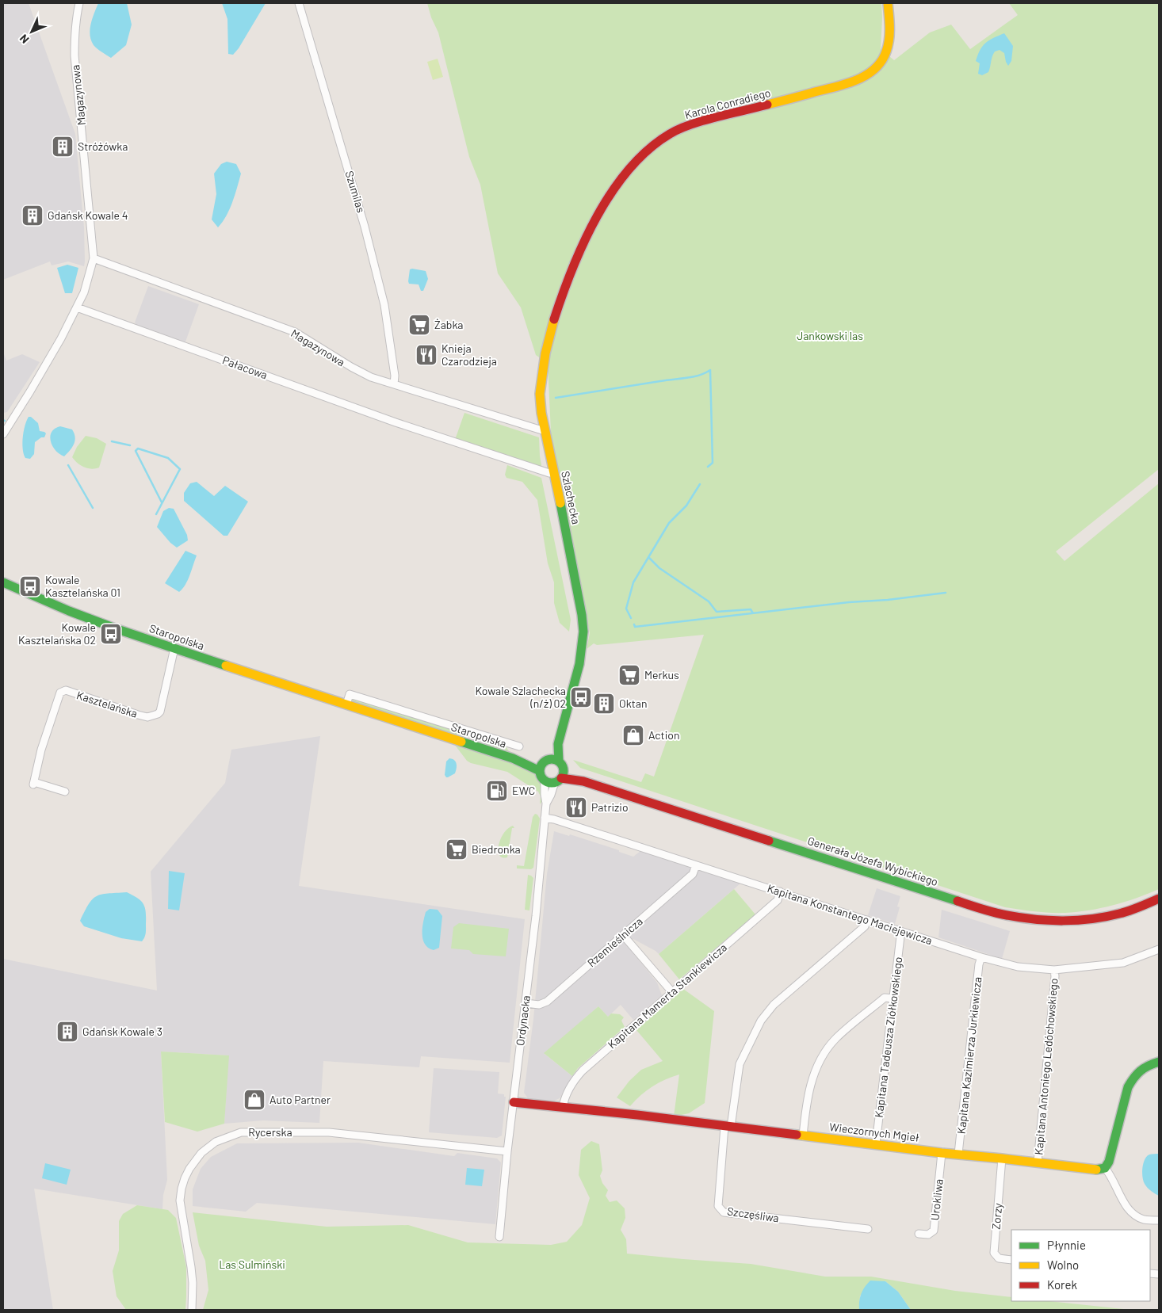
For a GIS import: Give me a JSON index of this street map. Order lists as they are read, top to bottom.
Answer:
{
  "streets": {
    "street": [
      "Magazynowa",
      "Karola Conradiego",
      "Szumilas",
      "Pałacowa",
      "Szlachecka",
      "Staropolska",
      "Kasztelańska",
      "Generała Józefa Wybickiego",
      "Kapitana Konstantego Maciejewicza",
      "Rzemieślnicza",
      "Kapitana Mamerta Stankiewicza",
      "Ordynacka",
      "Kapitana Tadeusza Ziółkowskiego",
      "Kapitana Kazimierza Jurkiewicza",
      "Kapitana Antoniego Ledóchowskiego",
      "Rycerska",
      "Wieczornych Mgieł",
      "Urokliwa",
      "Szczęśliwa",
      "Zorzy"
    ]
  },
  "crossings": [
    ["Magazynowa", "Szumilas"],
    ["Magazynowa", "Pałacowa"],
    ["Magazynowa", "Szlachecka"],
    ["Karola Conradiego", "Szlachecka"],
    ["Pałacowa", "Szlachecka"],
    ["Szlachecka", "Staropolska"],
    ["Szlachecka", "Generała Józefa Wybickiego"],
    ["Szlachecka", "Ordynacka"],
    ["Staropolska", "Kasztelańska"],
    ["Staropolska", "Generała Józefa Wybickiego"],
    ["Generała Józefa Wybickiego", "Ordynacka"],
    ["Kapitana Konstantego Maciejewicza", "Rzemieślnicza"],
    ["Kapitana Konstantego Maciejewicza", "Kapitana Mamerta Stankiewicza"],
    ["Kapitana Konstantego Maciejewicza", "Ordynacka"],
    ["Kapitana Konstantego Maciejewicza", "Kapitana Tadeusza Ziółkowskiego"],
    ["Kapitana Konstantego Maciejewicza", "Kapitana Kazimierza Jurkiewicza"],
    ["Kapitana Konstantego Maciejewicza", "Kapitana Antoniego Ledóchowskiego"],
    ["Kapitana Konstantego Maciejewicza", "Szczęśliwa"],
    ["Rzemieślnicza", "Ordynacka"],
    ["Kapitana Mamerta Stankiewicza", "Wieczornych Mgieł"],
    ["Ordynacka", "Rycerska"],
    ["Ordynacka", "Wieczornych Mgieł"],
    ["Kapitana Tadeusza Ziółkowskiego", "Wieczornych Mgieł"],
    ["Kapitana Kazimierza Jurkiewicza", "Wieczornych Mgieł"],
    ["Kapitana Antoniego Ledóchowskiego", "Wieczornych Mgieł"],
    ["Wieczornych Mgieł", "Urokliwa"],
    ["Wieczornych Mgieł", "Szczęśliwa"],
    ["Wieczornych Mgieł", "Zorzy"]
  ],
  "parks": ["Jankowski las", "Las Sulmiński"],
  "places": {
    "building": [
      "Stróżówka",
      "Gdańsk Kowale 4",
      "Oktan",
      "Gdańsk Kowale 3"
    ],
    "supermarket": ["Żabka", "Merkus", "Biedronka"],
    "restaurant": ["Knieja Czarodzieja", "Patrizio"],
    "bus stop": ["Kowale Kasztelańska 01", "Kowale Kasztelańska 02", "Kowale Szlachecka (n/ż) 02"],
    "shop": ["Action", "Auto Partner"],
    "fuel station": ["EWC"]
  },
  "legend": ["Płynnie", "Wolno", "Korek"],
  "north": "bottom left"
}
